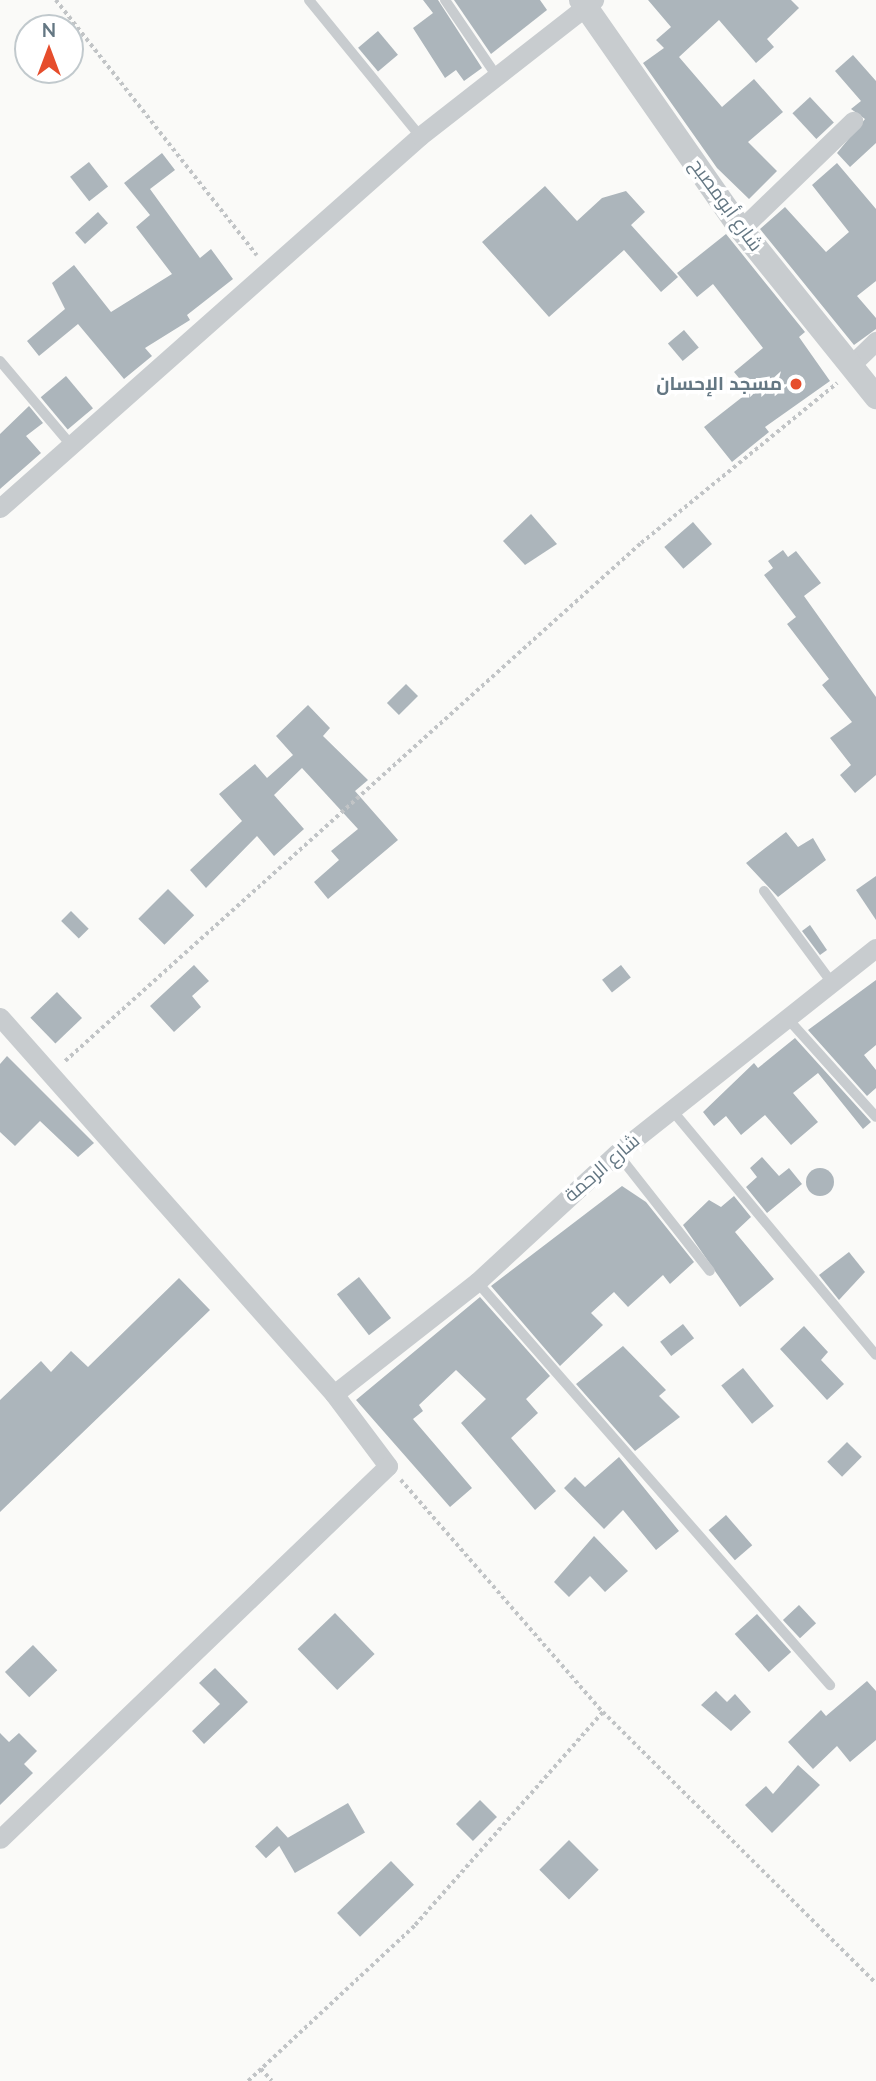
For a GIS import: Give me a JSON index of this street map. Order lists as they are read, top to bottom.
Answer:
{
  "streets": {
    "street": ["شارع أبومصبح", "شارع الرحمة"]
  },
  "places": ["مسجد الإحسان"],
  "north": "top"
}
